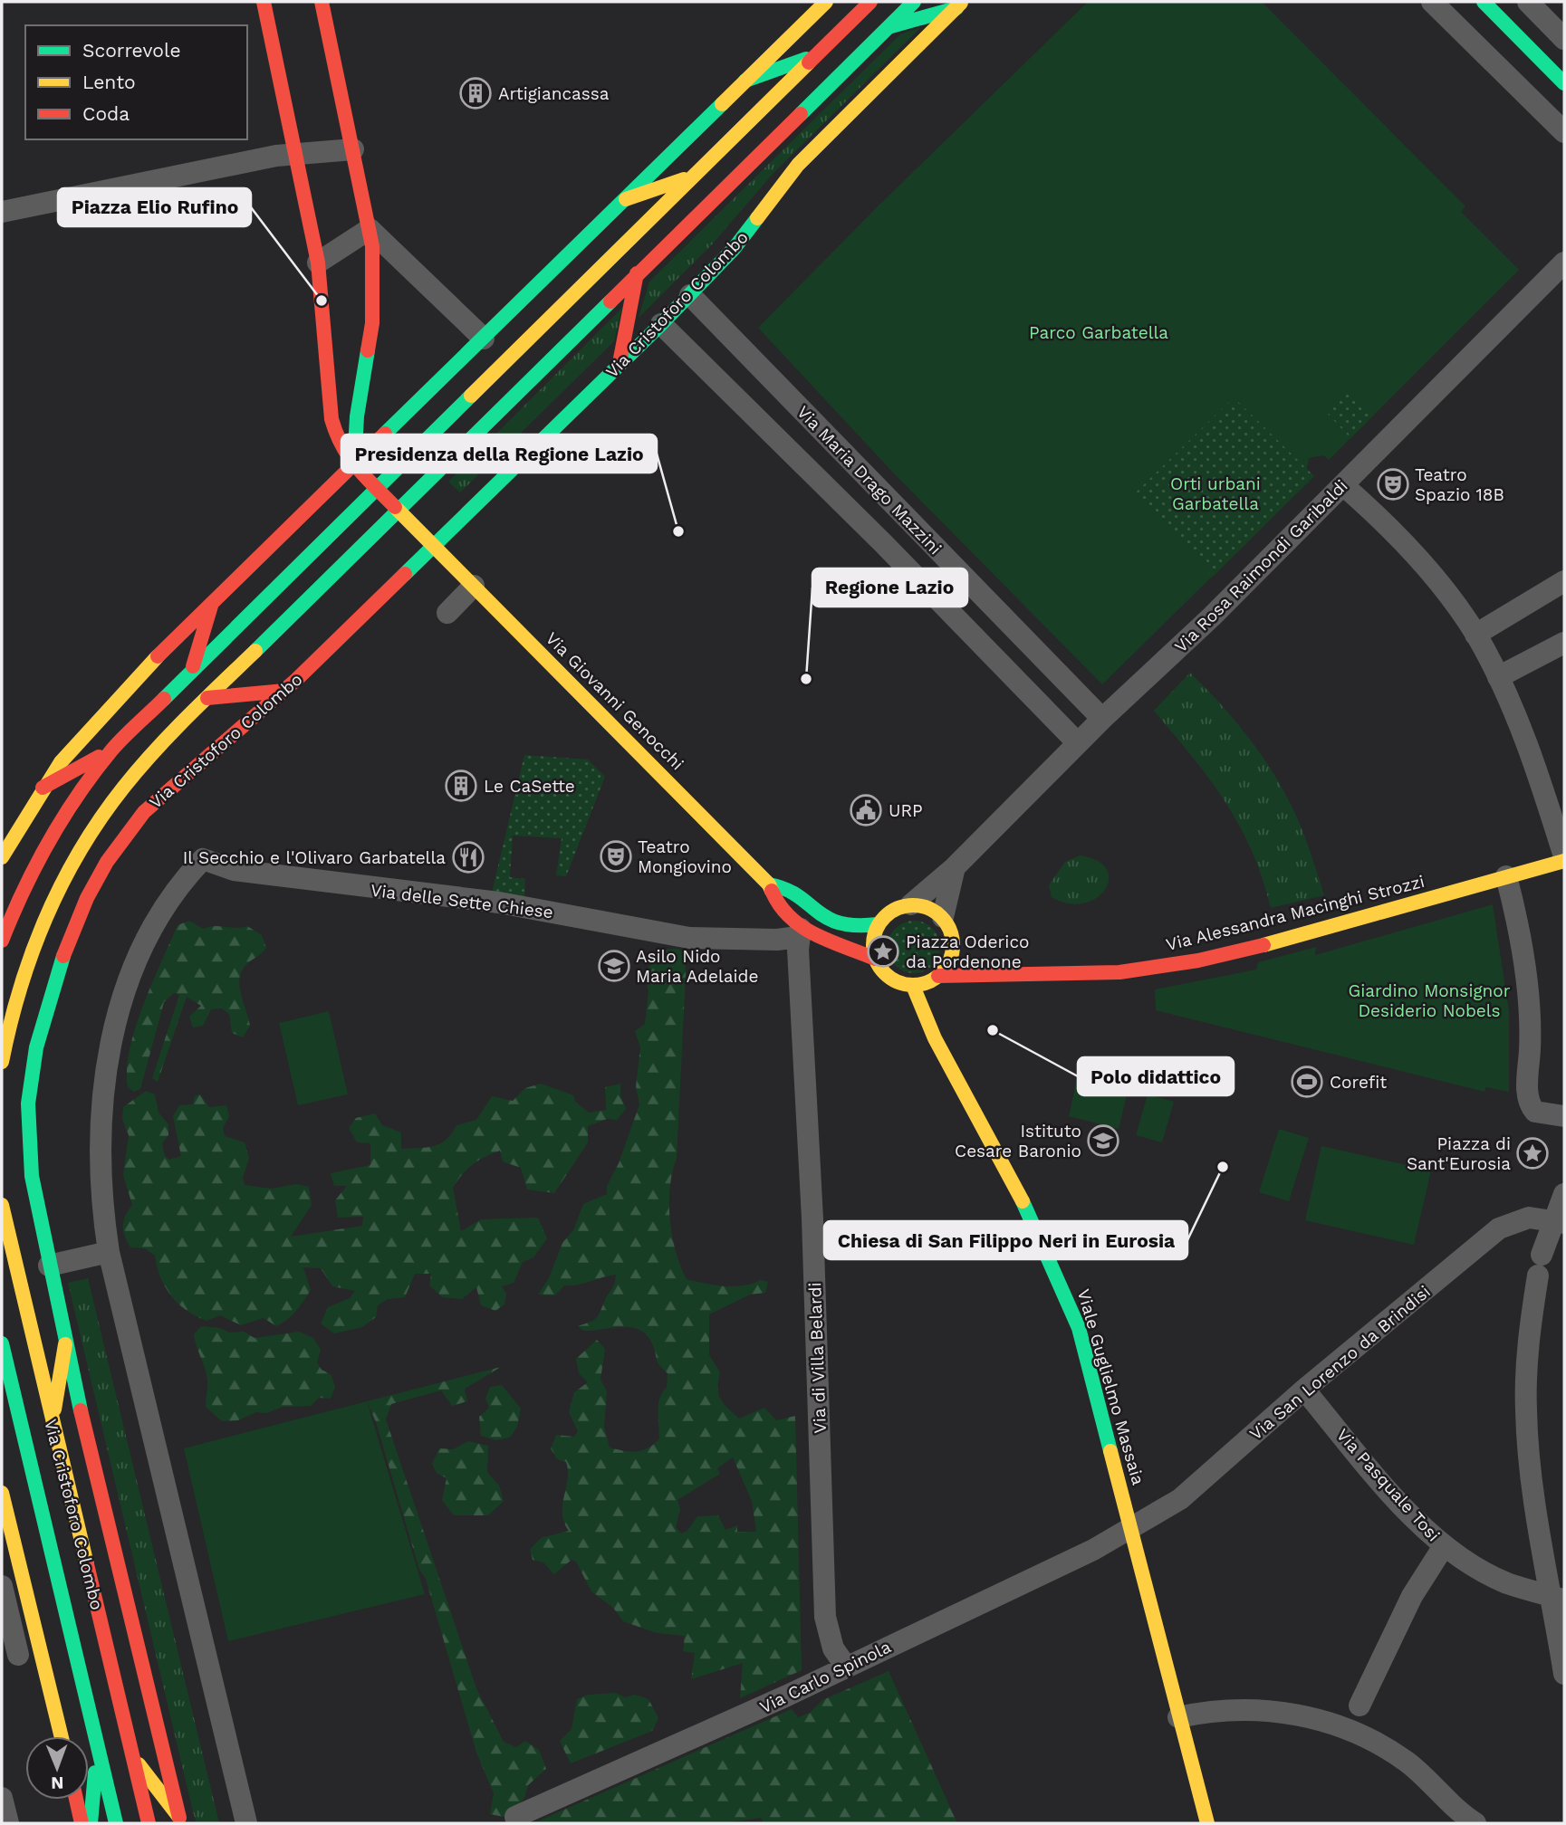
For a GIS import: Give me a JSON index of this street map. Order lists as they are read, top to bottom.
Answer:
{
  "streets": {
    "main road": [
      "Via Cristoforo Colombo",
      "Via Giovanni Genocchi",
      "Via Alessandra Macinghi Strozzi",
      "Viale Guglielmo Massaia"
    ],
    "street": [
      "Via Maria Drago Mazzini",
      "Via Rosa Raimondi Garibaldi",
      "Via delle Sette Chiese",
      "Via di Villa Belardi",
      "Via San Lorenzo da Brindisi",
      "Via Pasquale Tosi",
      "Via Carlo Spinola"
    ]
  },
  "crossings": [
    ["Via Cristoforo Colombo", "Via Maria Drago Mazzini"],
    ["Via Cristoforo Colombo", "Via Giovanni Genocchi"],
    ["Via Maria Drago Mazzini", "Via Rosa Raimondi Garibaldi"],
    ["Via delle Sette Chiese", "Via di Villa Belardi"],
    ["Via di Villa Belardi", "Via Carlo Spinola"],
    ["Via San Lorenzo da Brindisi", "Viale Guglielmo Massaia"],
    ["Via San Lorenzo da Brindisi", "Via Pasquale Tosi"],
    ["Via San Lorenzo da Brindisi", "Via Carlo Spinola"],
    ["Viale Guglielmo Massaia", "Via Carlo Spinola"]
  ],
  "parks": ["Parco Garbatella", "Orti urbani Garbatella", "Giardino Monsignor Desiderio Nobels"],
  "places": {
    "building": ["Artigiancassa", "Le CaSette"],
    "other": [
      "Piazza Elio Rufino",
      "Presidenza della Regione Lazio",
      "Regione Lazio",
      "Polo didattico",
      "Chiesa di San Filippo Neri in Eurosia"
    ],
    "theatre": ["Teatro Spazio 18B", "Teatro Mongiovino"],
    "public building": ["URP"],
    "restaurant": ["Il Secchio e l'Olivaro Garbatella"],
    "place": ["Piazza Oderico da Pordenone", "Piazza di Sant'Eurosia"],
    "school or university": ["Asilo Nido Maria Adelaide", "Istituto Cesare Baronio"],
    "sports": ["Corefit"]
  },
  "legend": ["Scorrevole", "Lento", "Coda"],
  "north": "bottom"
}
